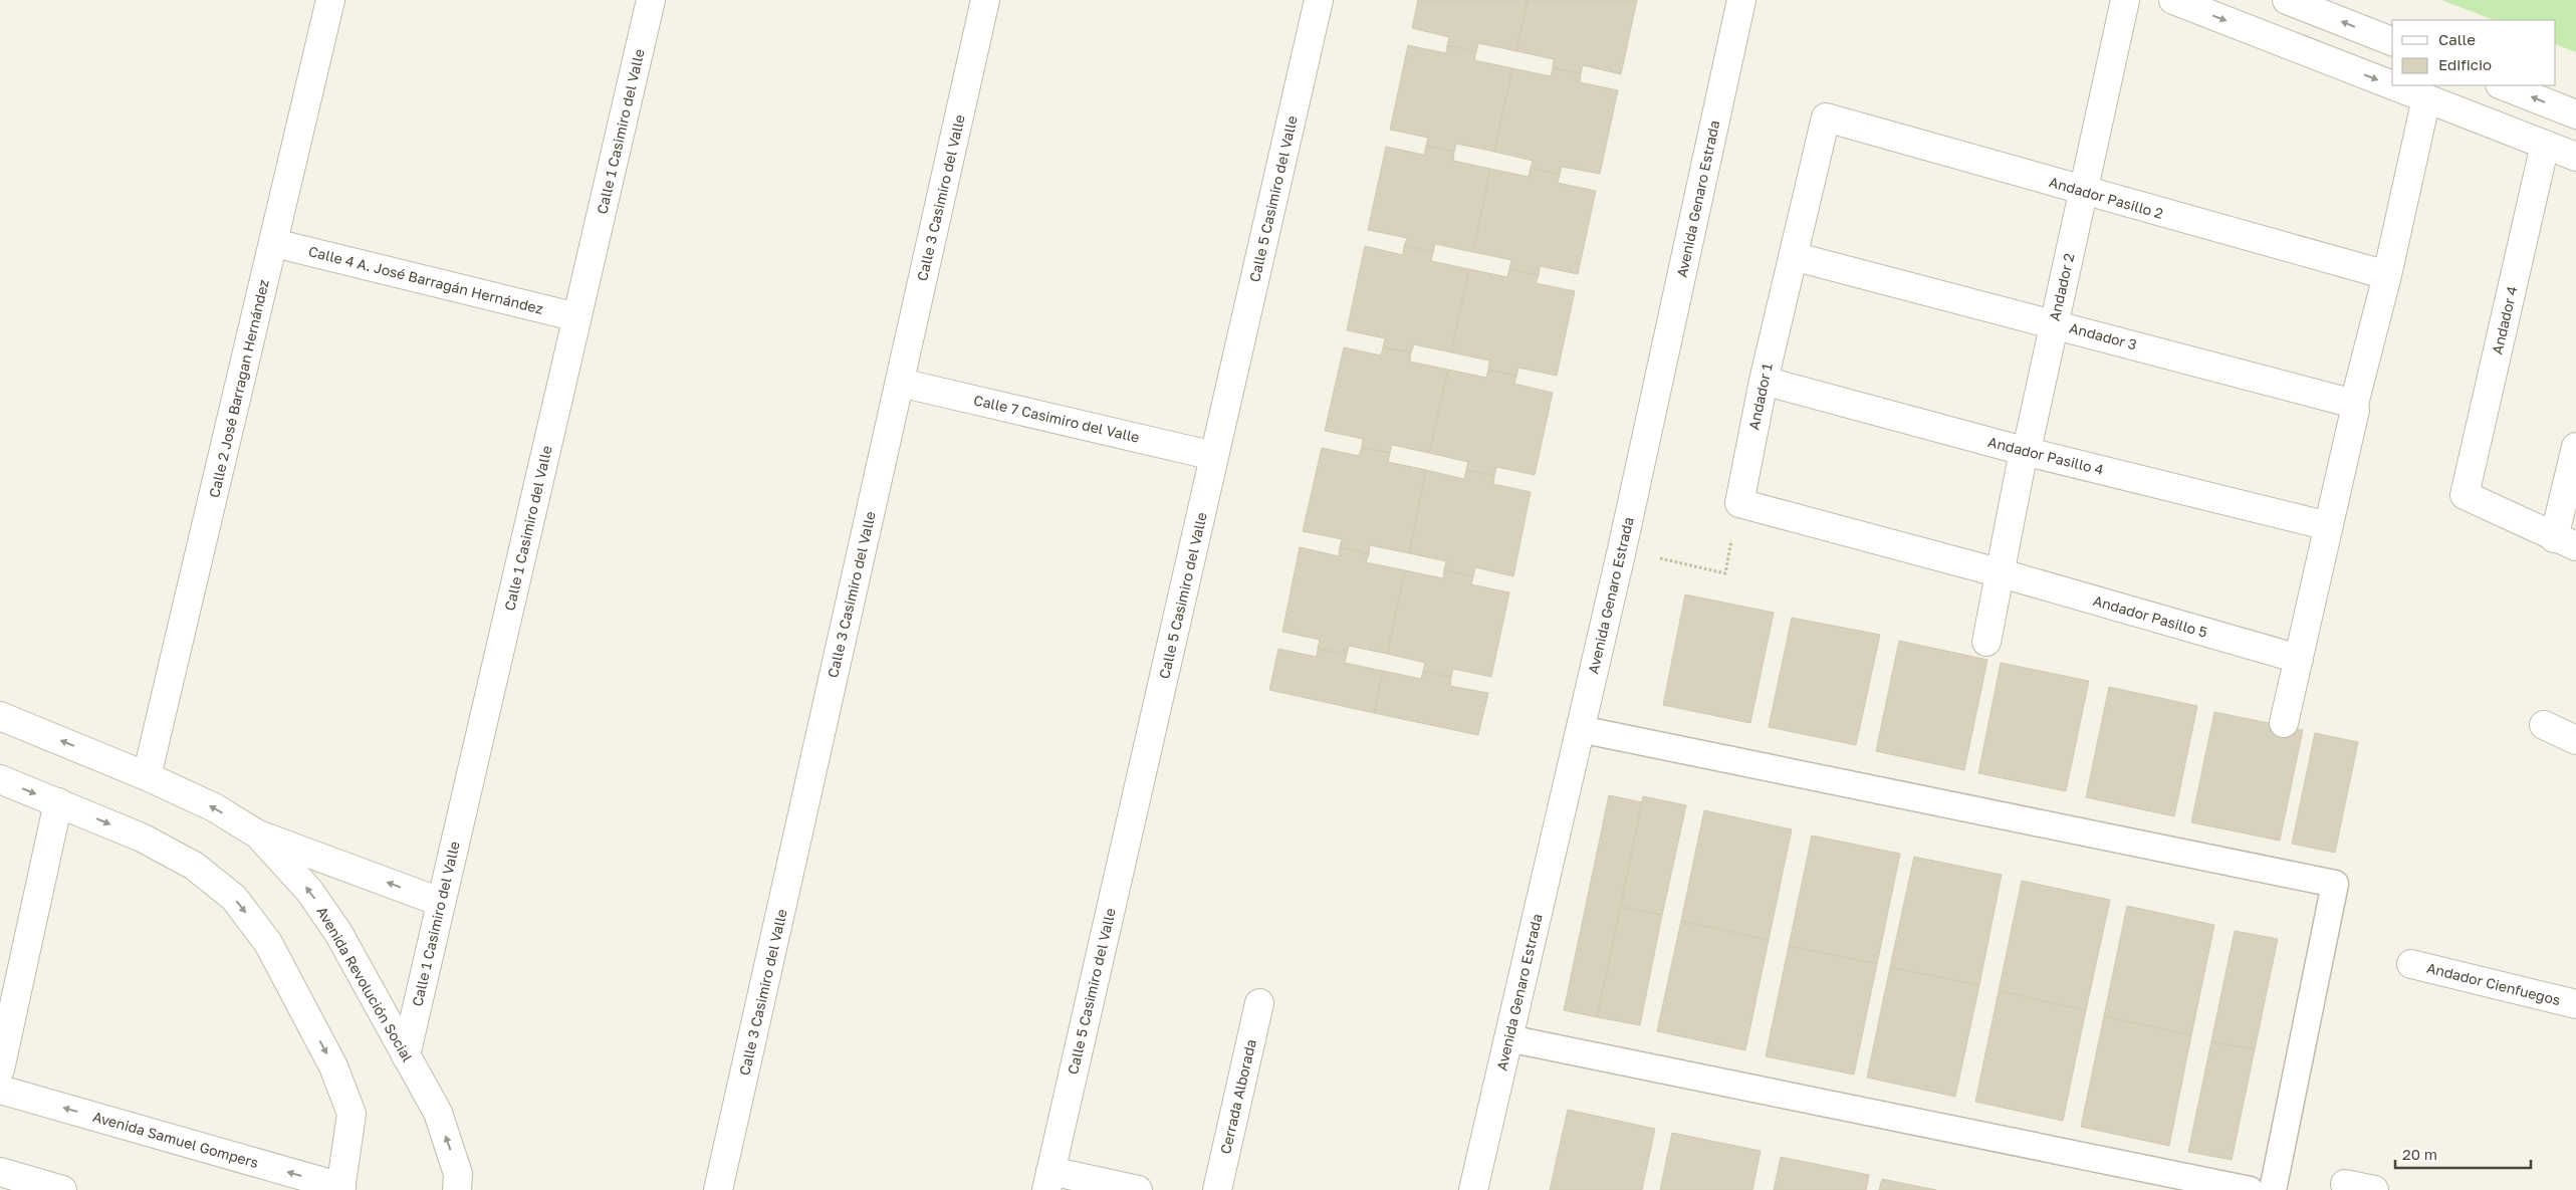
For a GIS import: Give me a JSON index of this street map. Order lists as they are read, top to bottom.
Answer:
{
  "streets": {
    "street": [
      "Calle 1 Casimiro del Valle",
      "Calle 3 Casimiro del Valle",
      "Andador Pasillo 2",
      "Calle 5 Casimiro del Valle",
      "Avenida Genaro Estrada",
      "Calle 4 A. José Barragán Hernández",
      "Andador 2",
      "Andador 4",
      "Andador 3",
      "Calle 2 José Barragan Hernández",
      "Andador 1",
      "Calle 7 Casimiro del Valle",
      "Andador Pasillo 4",
      "Andador Pasillo 5",
      "Avenida Revolución Social",
      "Andador Cienfuegos",
      "Cerrada Alborada",
      "Avenida Samuel Gompers"
    ]
  },
  "crossings": [
    ["Calle 1 Casimiro del Valle", "Calle 4 A. José Barragán Hernández"],
    ["Calle 1 Casimiro del Valle", "Avenida Revolución Social"],
    ["Calle 3 Casimiro del Valle", "Calle 7 Casimiro del Valle"],
    ["Andador Pasillo 2", "Andador 2"],
    ["Andador Pasillo 2", "Andador 1"],
    ["Calle 5 Casimiro del Valle", "Calle 7 Casimiro del Valle"],
    ["Calle 4 A. José Barragán Hernández", "Calle 2 José Barragan Hernández"],
    ["Andador 2", "Andador 3"],
    ["Andador 2", "Andador Pasillo 4"],
    ["Andador 2", "Andador Pasillo 5"],
    ["Andador 3", "Andador 1"],
    ["Calle 2 José Barragan Hernández", "Avenida Revolución Social"],
    ["Andador 1", "Andador Pasillo 4"],
    ["Andador 1", "Andador Pasillo 5"]
  ],
  "one_way": ["Avenida Samuel Gompers"],
  "legend": ["Calle", "Edificio"],
  "scale_bar": "20 m"
}
